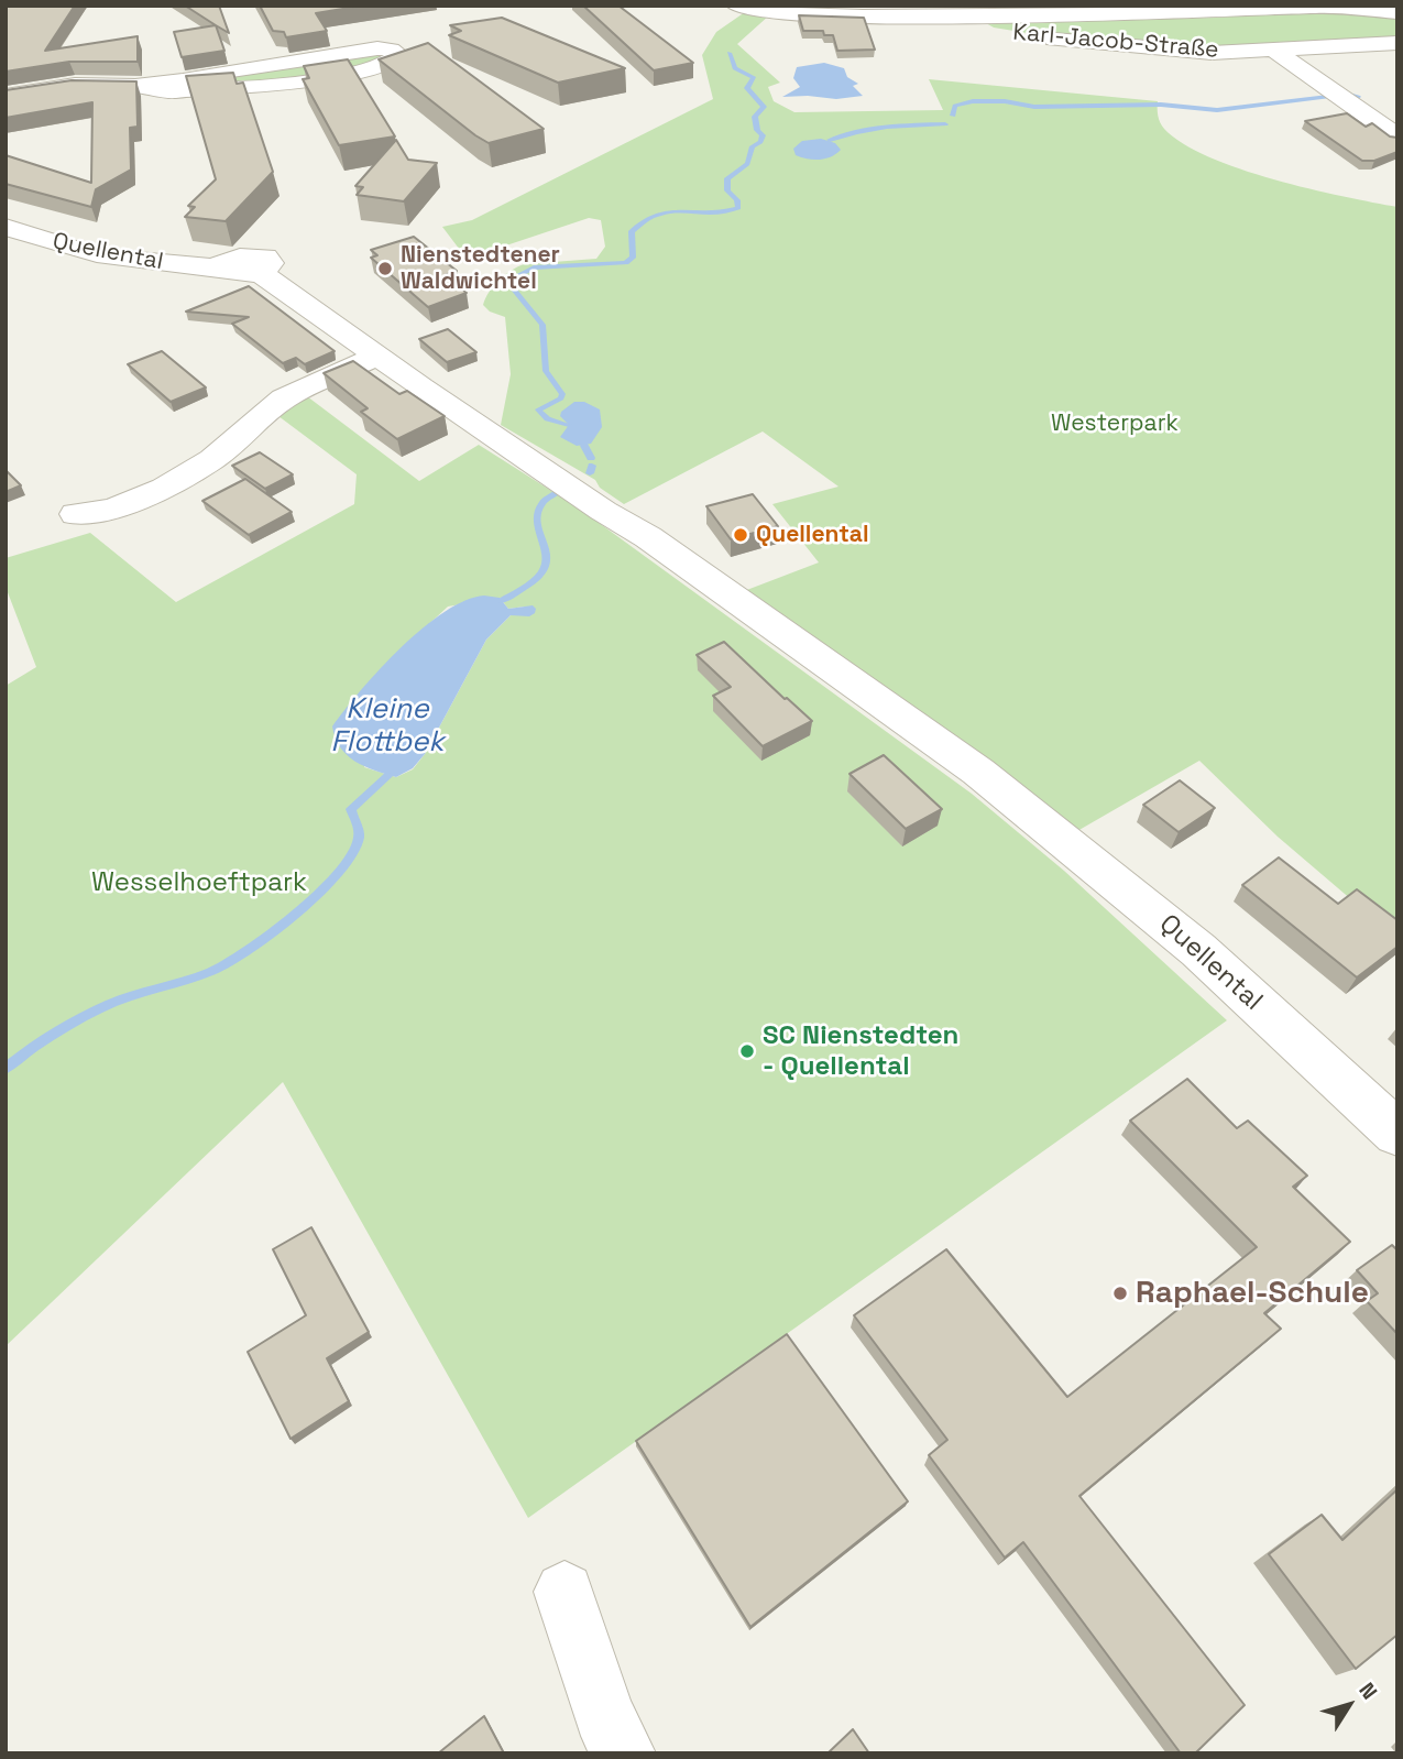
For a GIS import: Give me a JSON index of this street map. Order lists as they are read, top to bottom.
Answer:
{
  "streets": {
    "street": ["Karl-Jacob-Straße", "Quellental"]
  },
  "water": ["Kleine Flottbek"],
  "parks": ["Westerpark", "Wesselhoeftpark"],
  "places": [
    "Nienstedtener Waldwichtel",
    "Quellental",
    "SC Nienstedten - Quellental",
    "Raphael-Schule"
  ],
  "north": "top right"
}
